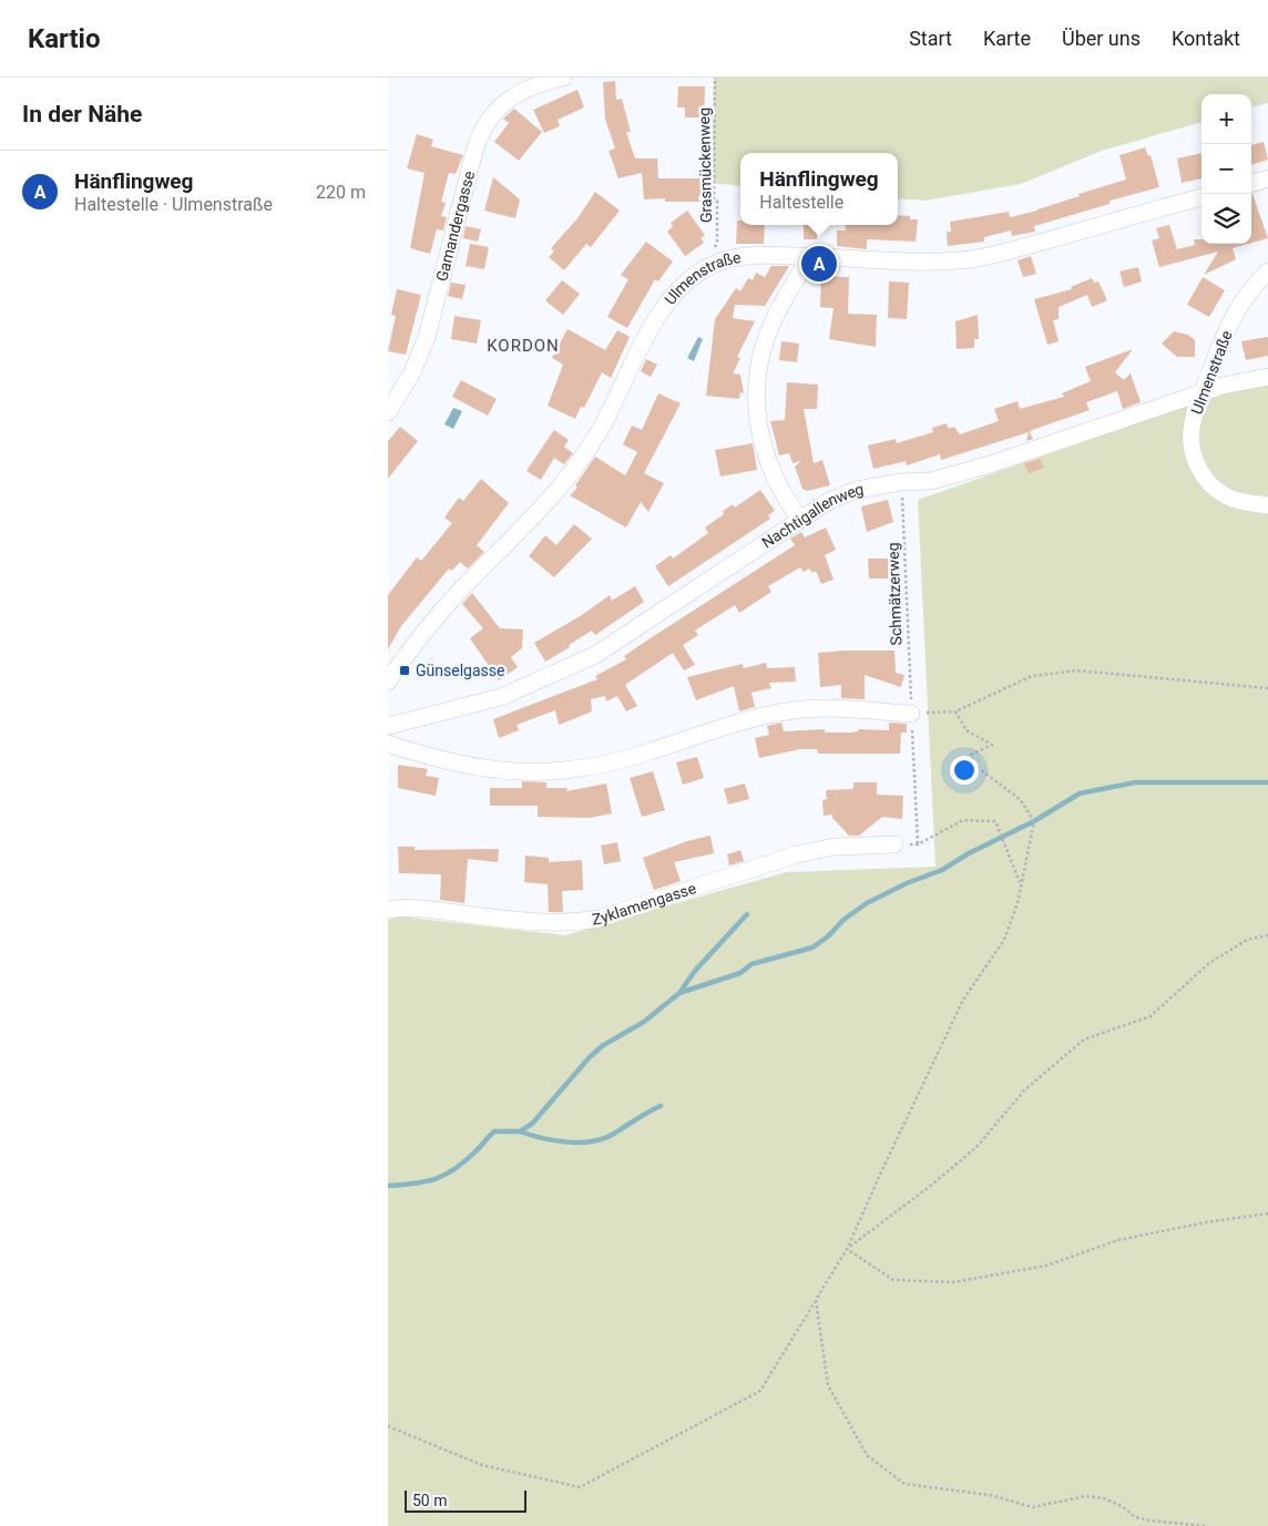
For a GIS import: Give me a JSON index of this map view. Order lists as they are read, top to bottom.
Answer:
{
  "streets": {
    "street": [
      "Gamandergasse",
      "Ulmenstraße",
      "Nachtigallenweg",
      "Zyklamengasse"
    ],
    "path": ["Grasmückenweg", "Schmätzerweg"]
  },
  "crossings": [
    ["Ulmenstraße", "Nachtigallenweg"],
    ["Nachtigallenweg", "Schmätzerweg"]
  ],
  "districts": ["KORDON"],
  "places": {
    "transit": ["Günselgasse"]
  },
  "scale_bar": "50 m",
  "page": {
    "header": "Kartio",
    "nav": [
      "Start",
      "Karte",
      "Über uns",
      "Kontakt"
    ],
    "heading": "In der Nähe",
    "map_buttons": ["+", "−"],
    "list": [
      {
        "mark": "A",
        "name": "Hänflingweg",
        "note": "Haltestelle · Ulmenstraße",
        "value": "220 m"
      }
    ],
    "popup": ["Hänflingweg", "Haltestelle"],
    "pins": "A",
    "scale": "50 m"
  }
}
